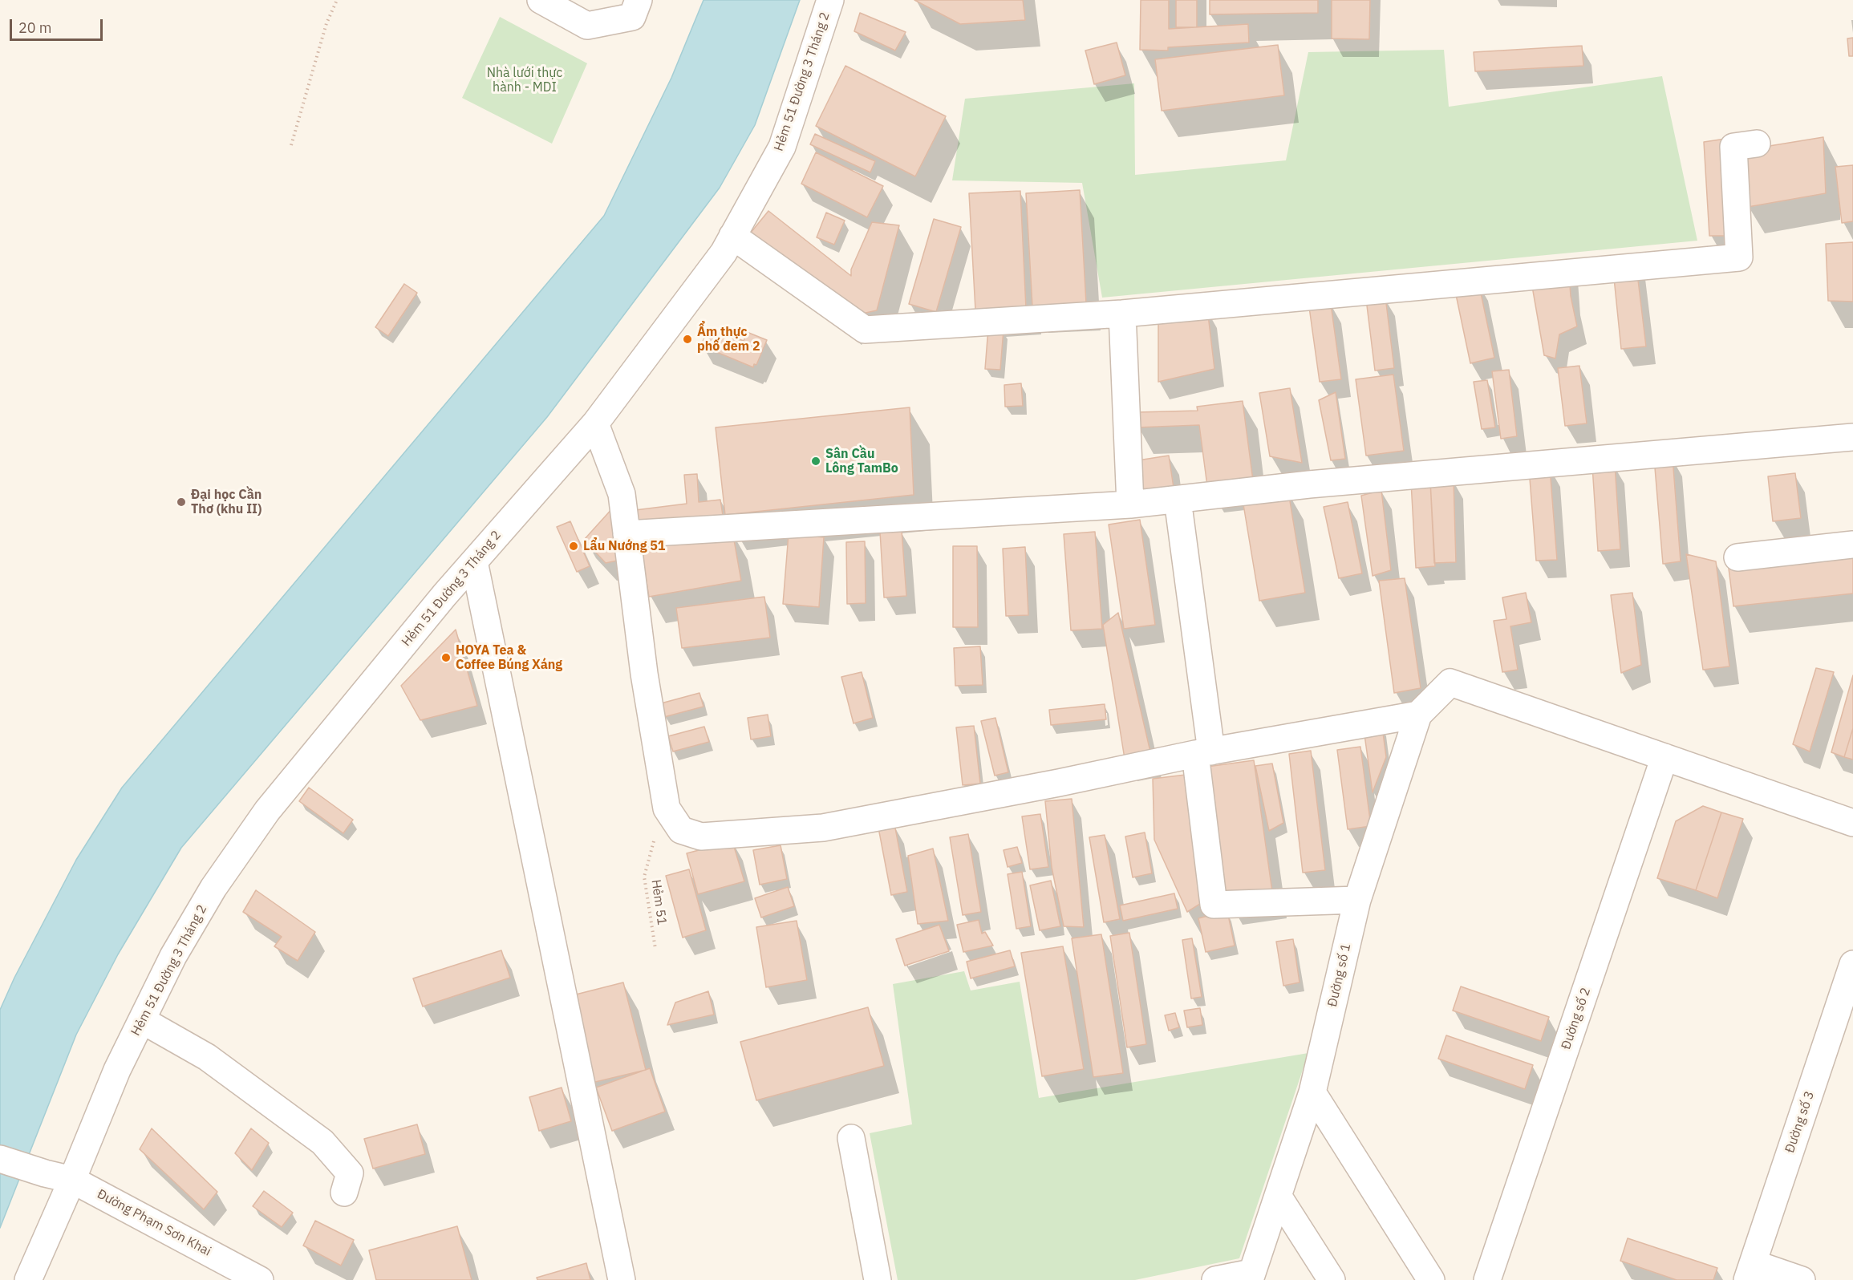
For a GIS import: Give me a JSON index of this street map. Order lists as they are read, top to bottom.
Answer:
{
  "streets": {
    "street": [
      "Hẻm 51 Đường 3 Tháng 2",
      "Đường số 1",
      "Đường số 2",
      "Đường số 3",
      "Đường Phạm Sơn Khai"
    ],
    "path": ["Hẻm 51"]
  },
  "crossings": [
    ["Hẻm 51 Đường 3 Tháng 2", "Đường Phạm Sơn Khai"],
    ["Đường số 1", "Đường số 2"]
  ],
  "parks": ["Nhà lưới thực hành - MDI"],
  "places": [
    "Ẩm thực phố đem 2",
    "Sân Cầu Lông TamBo",
    "Đại học Cần Thơ (khu II)",
    "Lẩu Nướng 51",
    "HOYA Tea & Coffee Búng Xáng"
  ],
  "scale_bar": "20 m"
}
